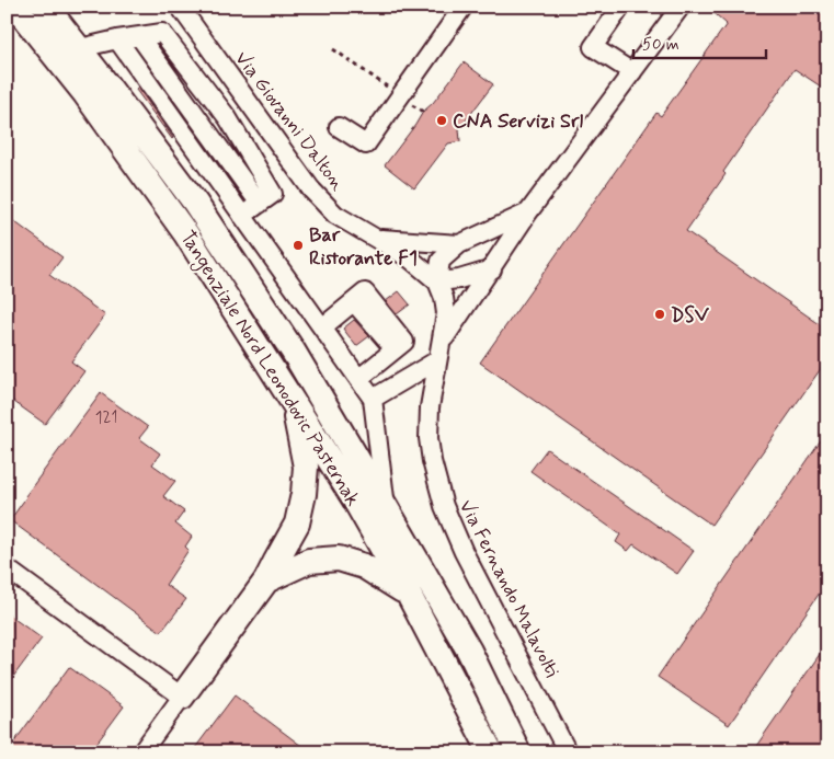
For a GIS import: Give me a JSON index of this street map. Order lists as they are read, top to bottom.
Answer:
{
  "streets": {
    "highway": ["Tangenziale Nord Leonodovic Pasternak"],
    "street": ["Via Giovanni Dalton", "Via Fernando Malavolti"]
  },
  "crossings": [
    ["Via Giovanni Dalton", "Via Fernando Malavolti"]
  ],
  "places": ["CNA Servizi Srl", "Bar Ristorante F1", "DSV"],
  "house_numbers": ["121"],
  "scale_bar": "50 m"
}
